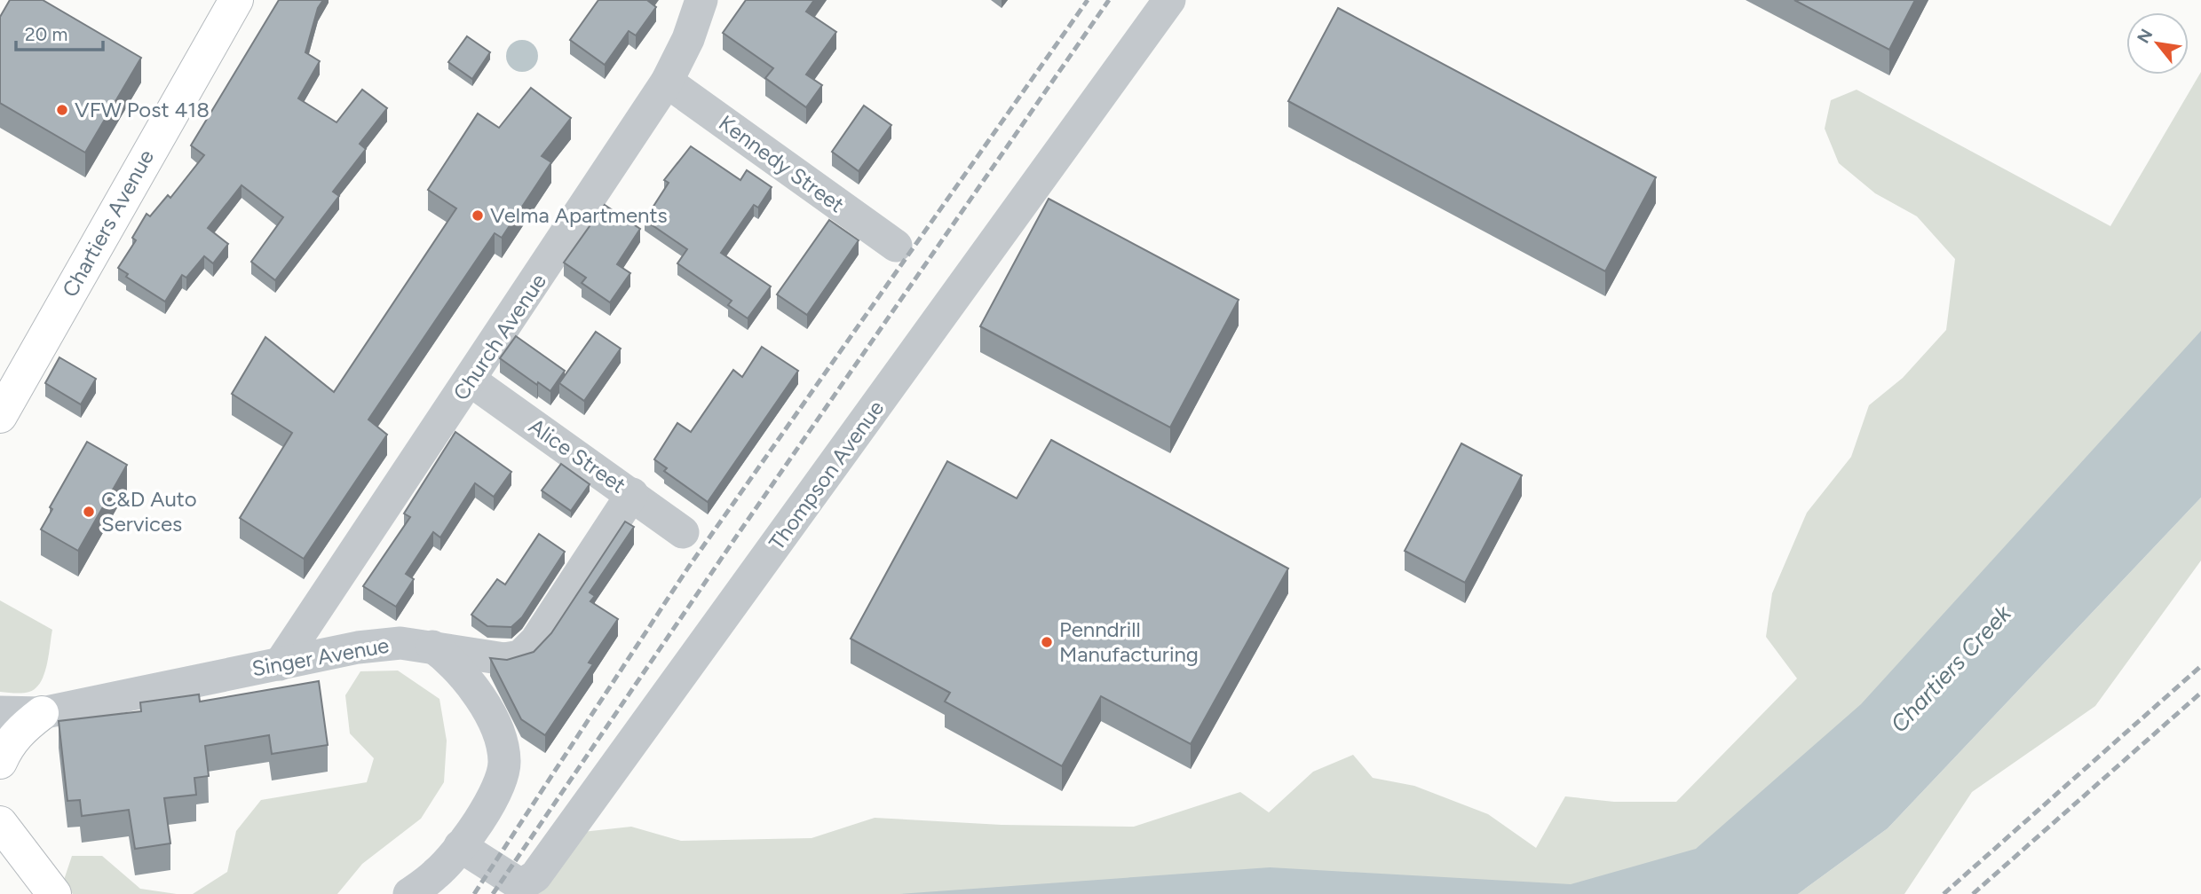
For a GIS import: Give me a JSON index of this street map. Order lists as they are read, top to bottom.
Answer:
{
  "streets": {
    "main road": ["Chartiers Avenue"],
    "street": [
      "Kennedy Street",
      "Church Avenue",
      "Alice Street",
      "Thompson Avenue",
      "Singer Avenue"
    ]
  },
  "crossings": [
    ["Kennedy Street", "Church Avenue"],
    ["Church Avenue", "Alice Street"],
    ["Church Avenue", "Singer Avenue"],
    ["Alice Street", "Singer Avenue"]
  ],
  "water": ["Chartiers Creek"],
  "places": [
    "VFW Post 418",
    "Velma Apartments",
    "C&D Auto Services",
    "Penndrill Manufacturing"
  ],
  "scale_bar": "20 m",
  "north": "top left"
}
